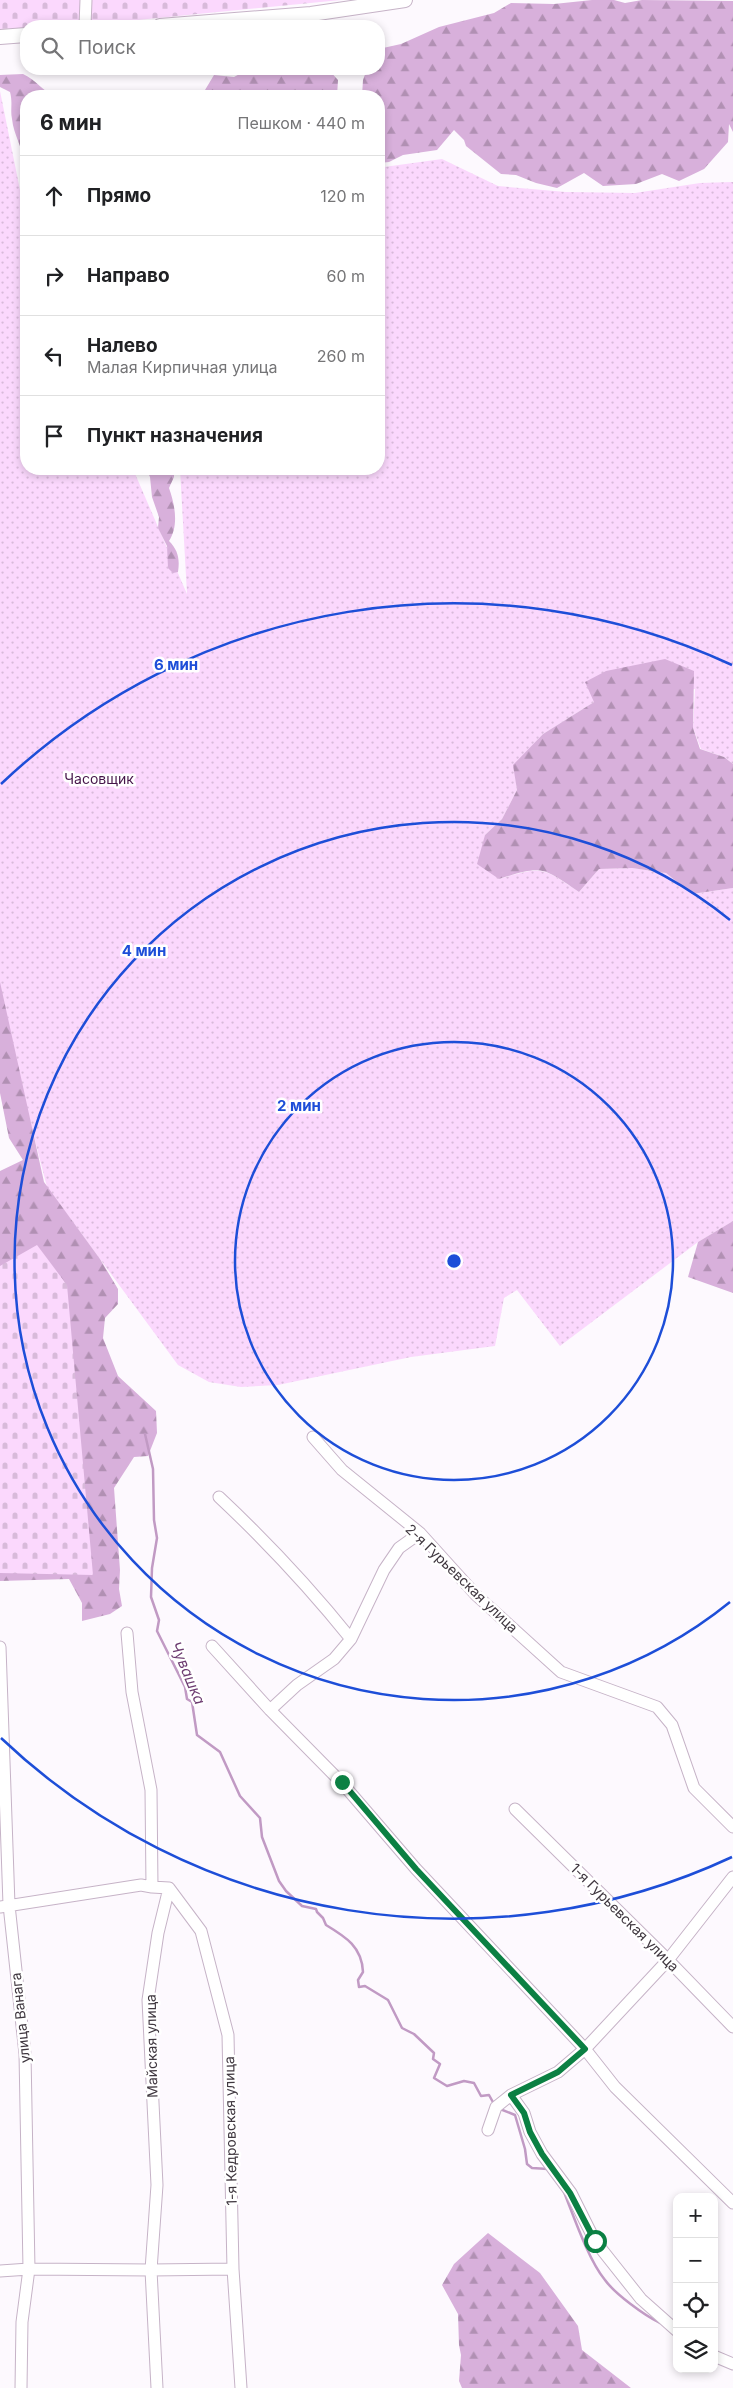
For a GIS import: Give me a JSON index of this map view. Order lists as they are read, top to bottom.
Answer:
{
  "streets": {
    "street": [
      "2-я Гурьевская улица",
      "1-я Гурьевская улица",
      "улица Ванага",
      "Майская улица",
      "1-я Кедровская улица"
    ]
  },
  "crossings": [
    ["Майская улица", "1-я Кедровская улица"]
  ],
  "water": ["Чувашка"],
  "parks": ["Часовщик"],
  "page": {
    "search": "Поиск",
    "heading": ["6 мин", "Пешком · 440 m"],
    "list": [
      ["Прямо", "120 m"],
      ["Направо", "60 m"],
      ["Налево", "Малая Кирпичная улица", "260 m"],
      "Пункт назначения"
    ],
    "map_buttons": ["+", "−"]
  },
  "rings": ["6 мин", "4 мин", "2 мин"]
}
